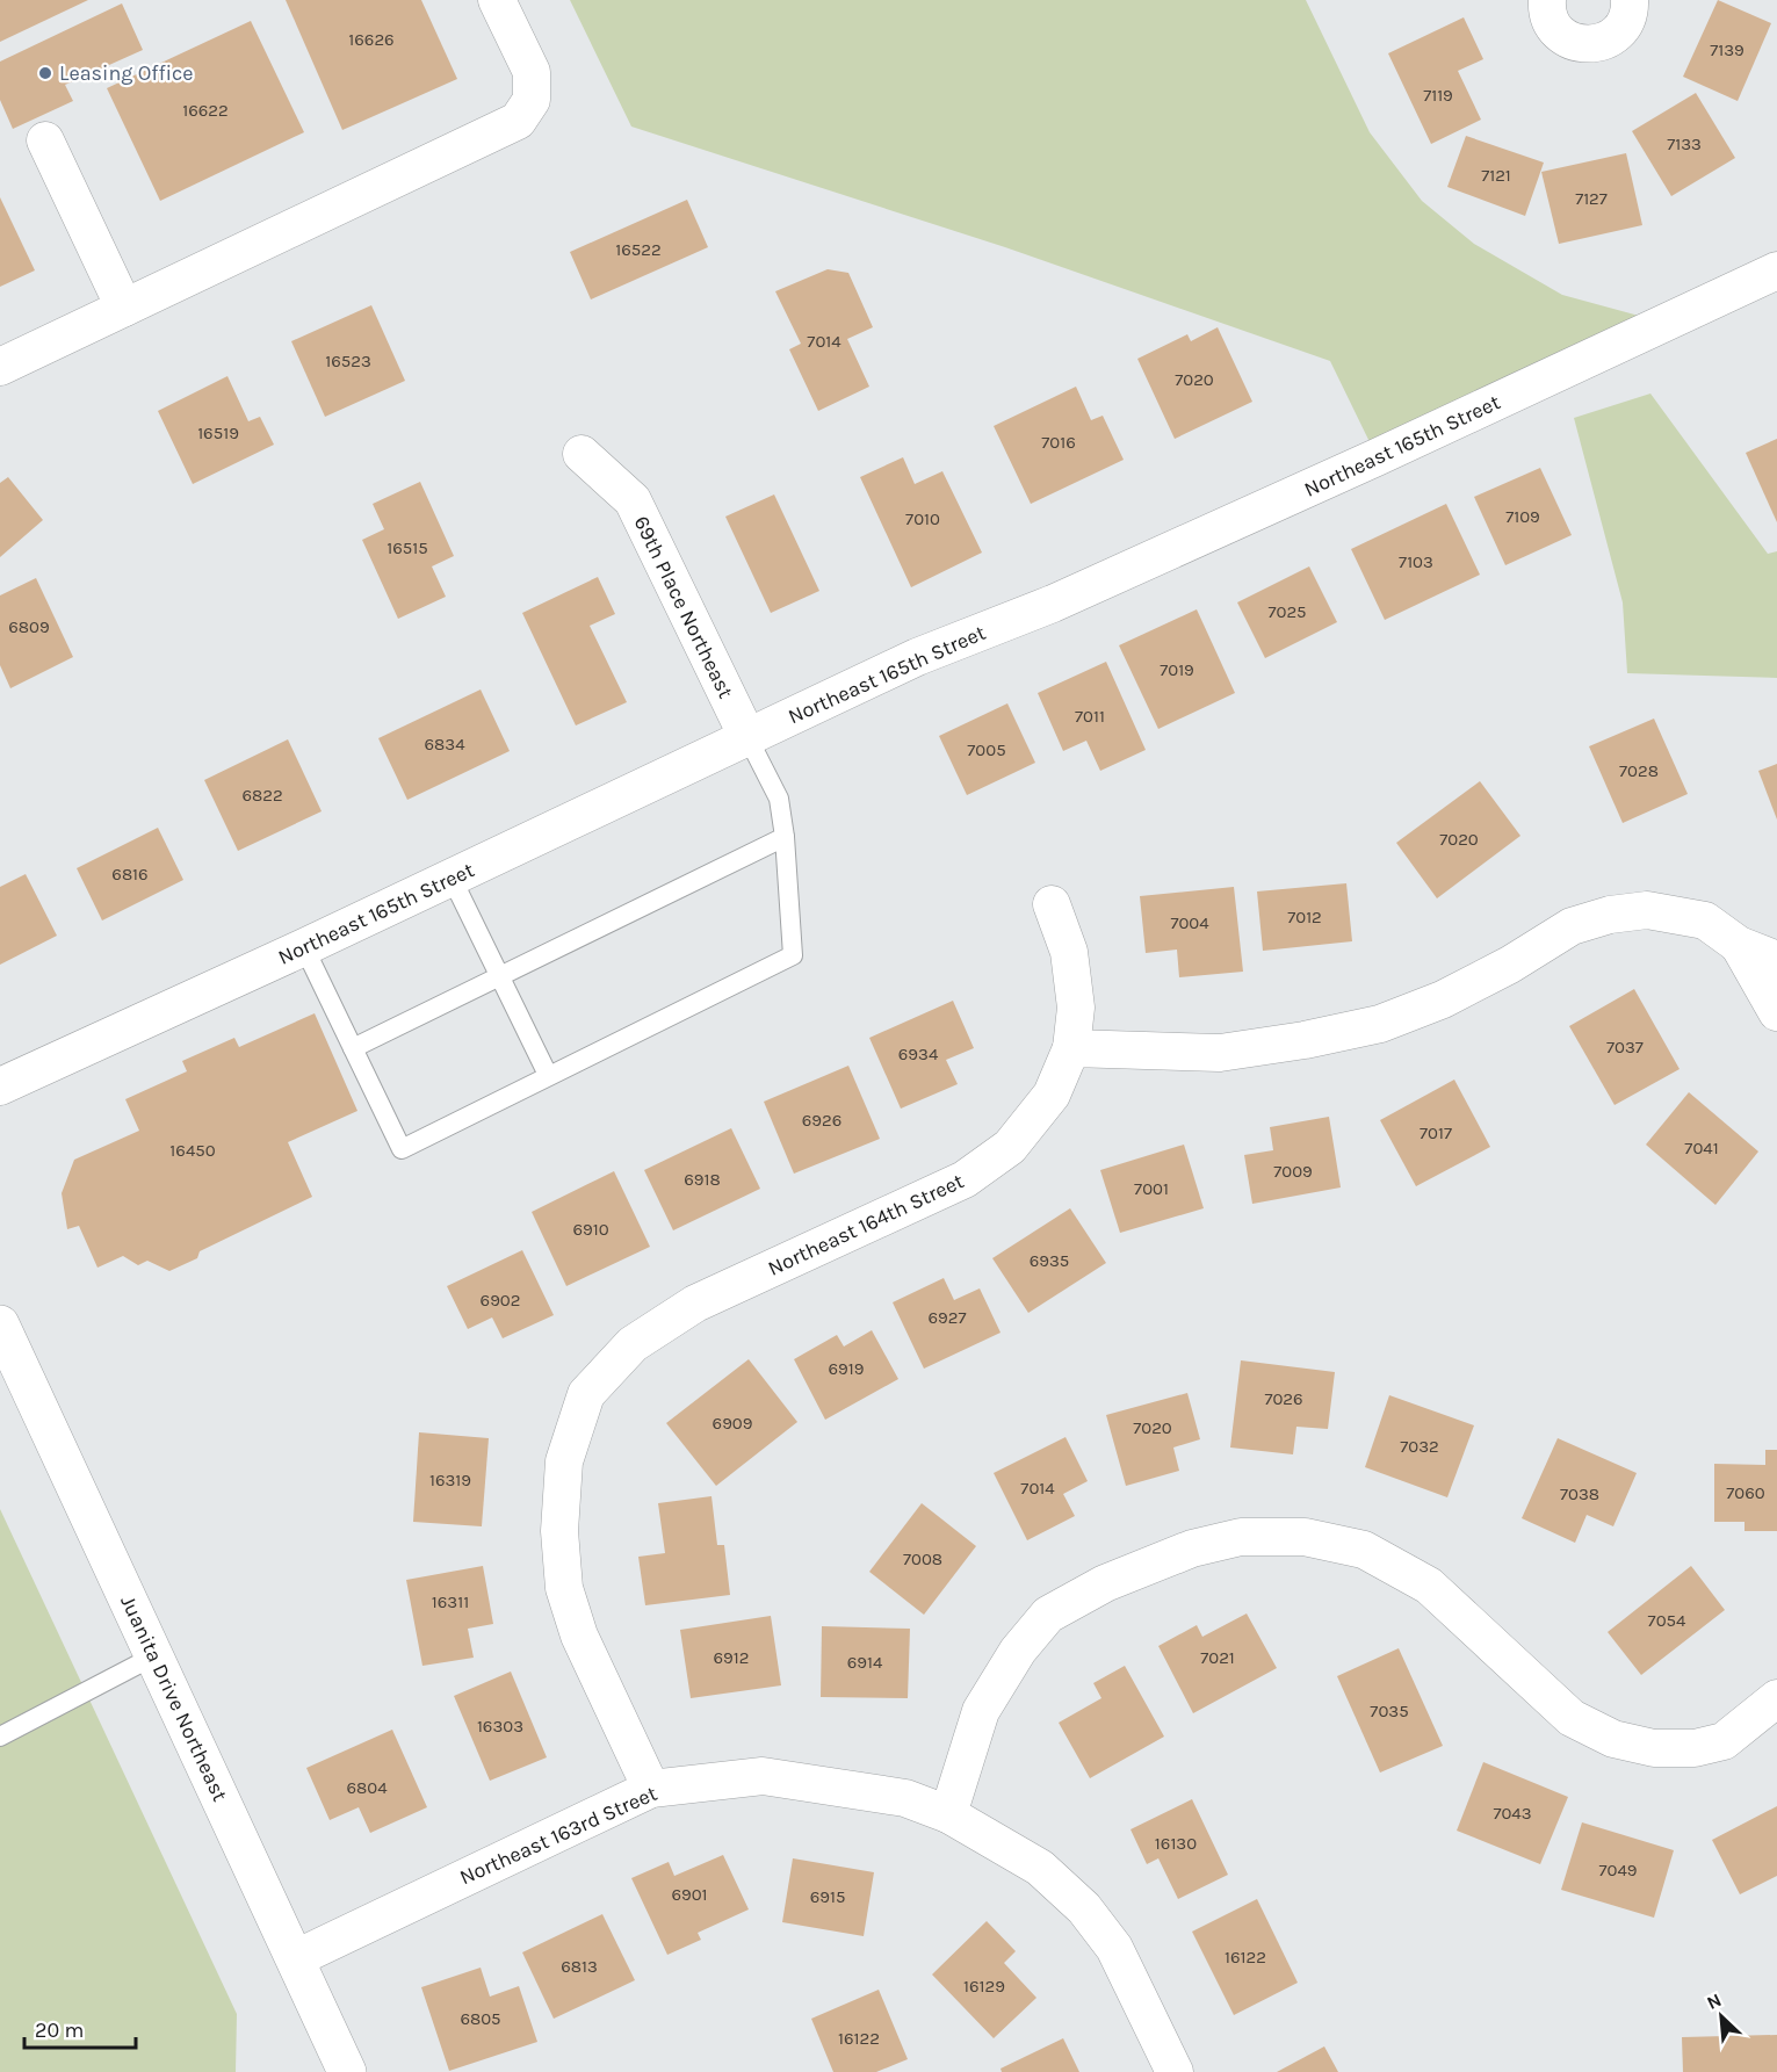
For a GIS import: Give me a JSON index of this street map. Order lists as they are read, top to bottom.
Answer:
{
  "streets": {
    "main road": ["Juanita Drive Northeast"],
    "street": [
      "Northeast 165th Street",
      "69th Place Northeast",
      "Northeast 164th Street",
      "Northeast 163rd Street"
    ]
  },
  "crossings": [
    ["Northeast 165th Street", "69th Place Northeast"],
    ["Northeast 164th Street", "Northeast 163rd Street"],
    ["Juanita Drive Northeast", "Northeast 163rd Street"]
  ],
  "places": ["Leasing Office"],
  "house_numbers": [
    "16626",
    "7139",
    "7119",
    "16622",
    "7133",
    "7121",
    "7127",
    "16522",
    "7014",
    "16523",
    "7020",
    "16519",
    "7016",
    "7109",
    "7010",
    "16515",
    "7103",
    "7025",
    "6809",
    "7019",
    "7011",
    "6834",
    "7005",
    "7028",
    "6822",
    "7020",
    "6816",
    "7012",
    "7004",
    "7037",
    "6934",
    "6926",
    "7017",
    "7041",
    "16450",
    "7009",
    "6918",
    "7001",
    "6910",
    "6935",
    "6902",
    "6927",
    "6919",
    "7026",
    "6909",
    "7020",
    "7032",
    "16319",
    "7014",
    "7060",
    "7038",
    "7008",
    "16311",
    "7054",
    "6912",
    "7021",
    "6914",
    "7035",
    "16303",
    "6804",
    "7043",
    "16130",
    "7049",
    "6901",
    "6915",
    "16122",
    "6813",
    "16129",
    "6805",
    "16122"
  ],
  "scale_bar": "20 m",
  "north": "top left"
}
